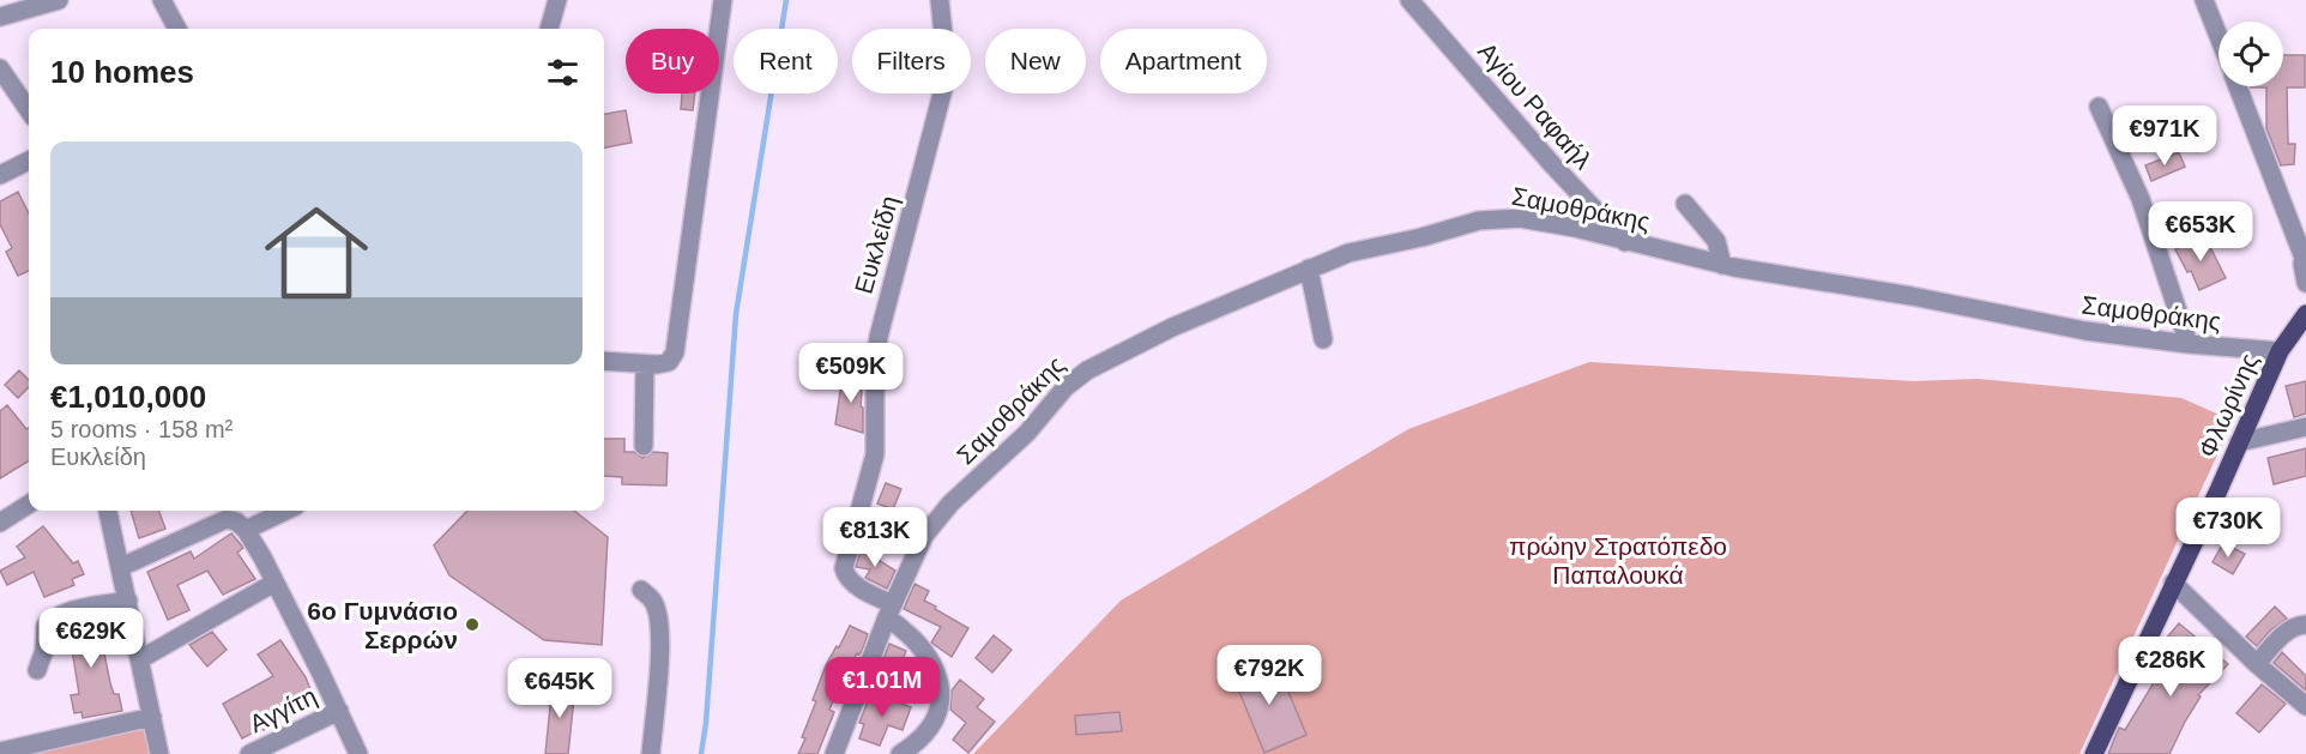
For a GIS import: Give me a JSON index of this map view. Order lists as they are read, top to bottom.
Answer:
{
  "streets": {
    "main road": ["Φλωρίνης"],
    "street": [
      "Αγίου Ραφαήλ",
      "Σαμοθράκης",
      "Ευκλείδη",
      "Αγγίτη"
    ]
  },
  "crossings": [
    ["Αγίου Ραφαήλ", "Σαμοθράκης"],
    ["Σαμοθράκης", "Ευκλείδη"],
    ["Σαμοθράκης", "Φλωρίνης"]
  ],
  "parks": ["πρώην Στρατόπεδο Παπαλουκά"],
  "places": ["6ο Γυμνάσιο Σερρών"],
  "page": {
    "chip": [
      "Buy",
      "Rent",
      "Filters",
      "New",
      "Apartment"
    ],
    "heading": "10 homes",
    "price": [
      "€971K",
      "€653K",
      "€509K",
      "€730K",
      "€813K",
      "€629K",
      "€286K",
      "€792K",
      "€1.01M",
      "€645K"
    ],
    "list": [
      {
        "name": "€1,010,000",
        "note": "5 rooms · 158 m² · Ευκλείδη"
      }
    ]
  }
}
